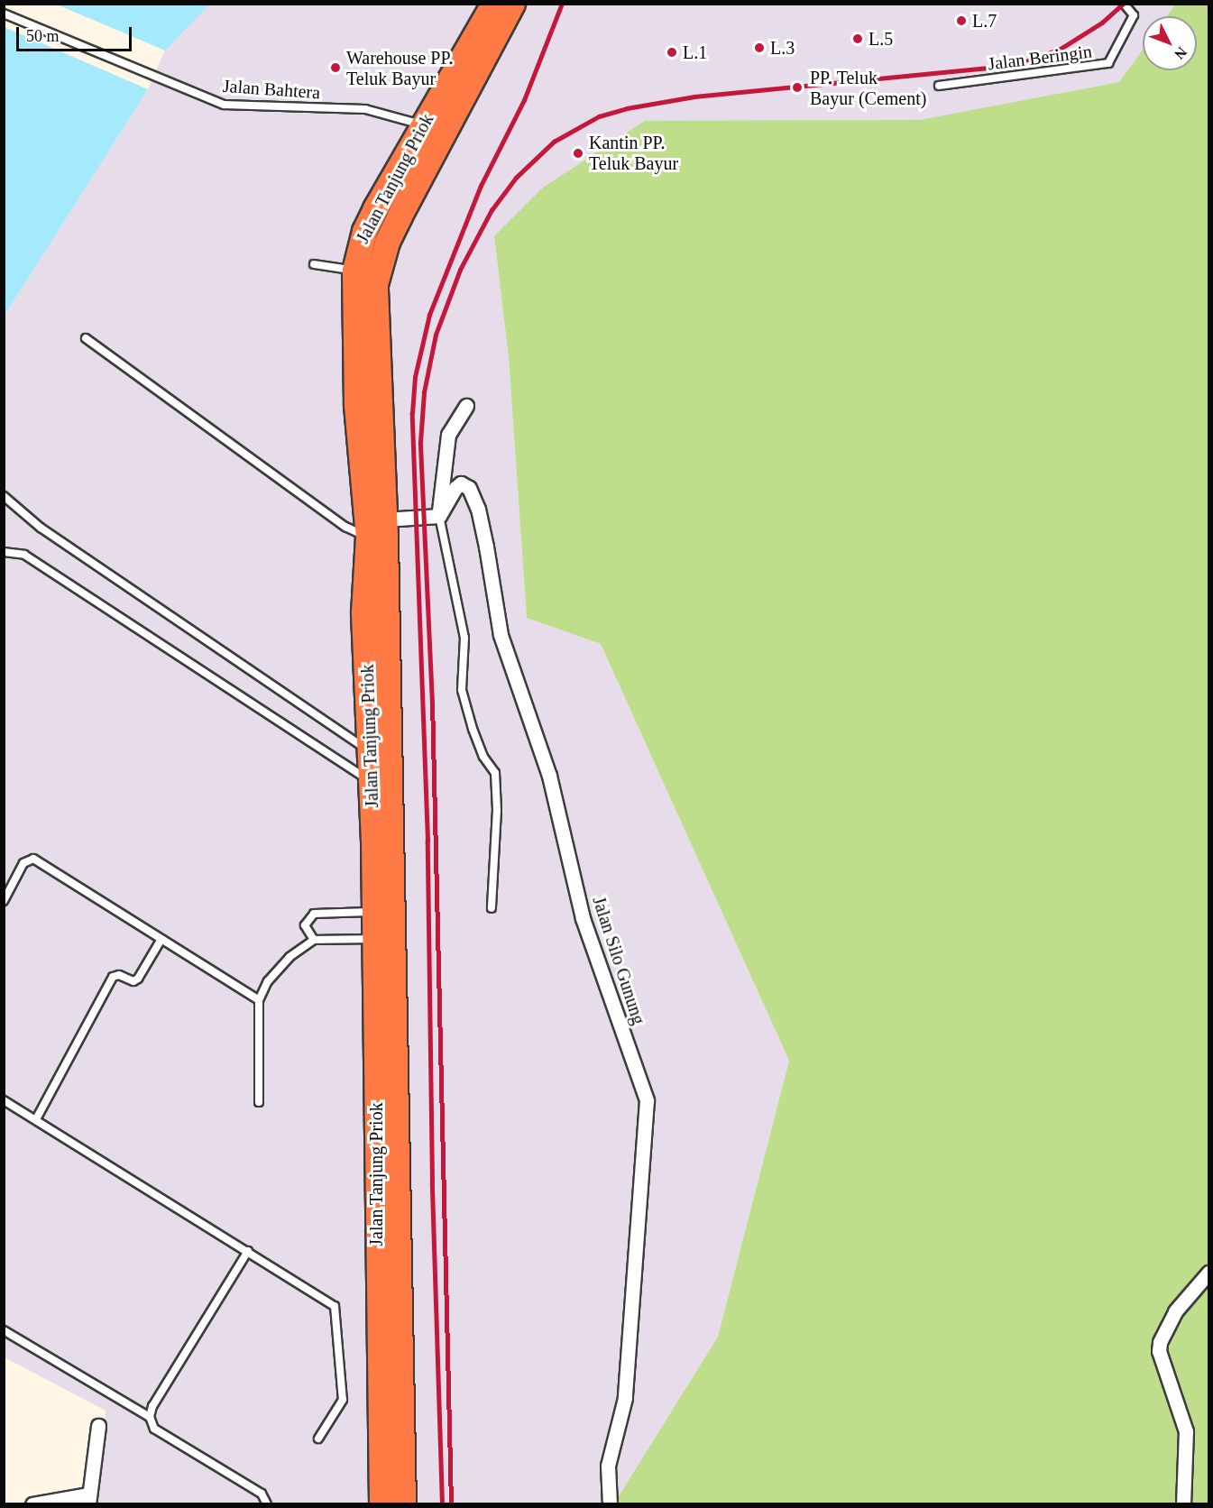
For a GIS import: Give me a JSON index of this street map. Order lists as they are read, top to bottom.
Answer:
{
  "streets": {
    "highway": ["Jalan Tanjung Priok"],
    "street": ["Jalan Silo Gunung"],
    "lane": ["Jalan Beringin", "Jalan Bahtera"]
  },
  "crossings": [
    ["Jalan Bahtera", "Jalan Tanjung Priok"]
  ],
  "places": [
    "L.7",
    "L.5",
    "L.3",
    "L.1",
    "Warehouse PP. Teluk Bayur",
    "PP. Teluk Bayur (Cement)",
    "Kantin PP. Teluk Bayur"
  ],
  "scale_bar": "50 m",
  "north": "bottom right"
}
